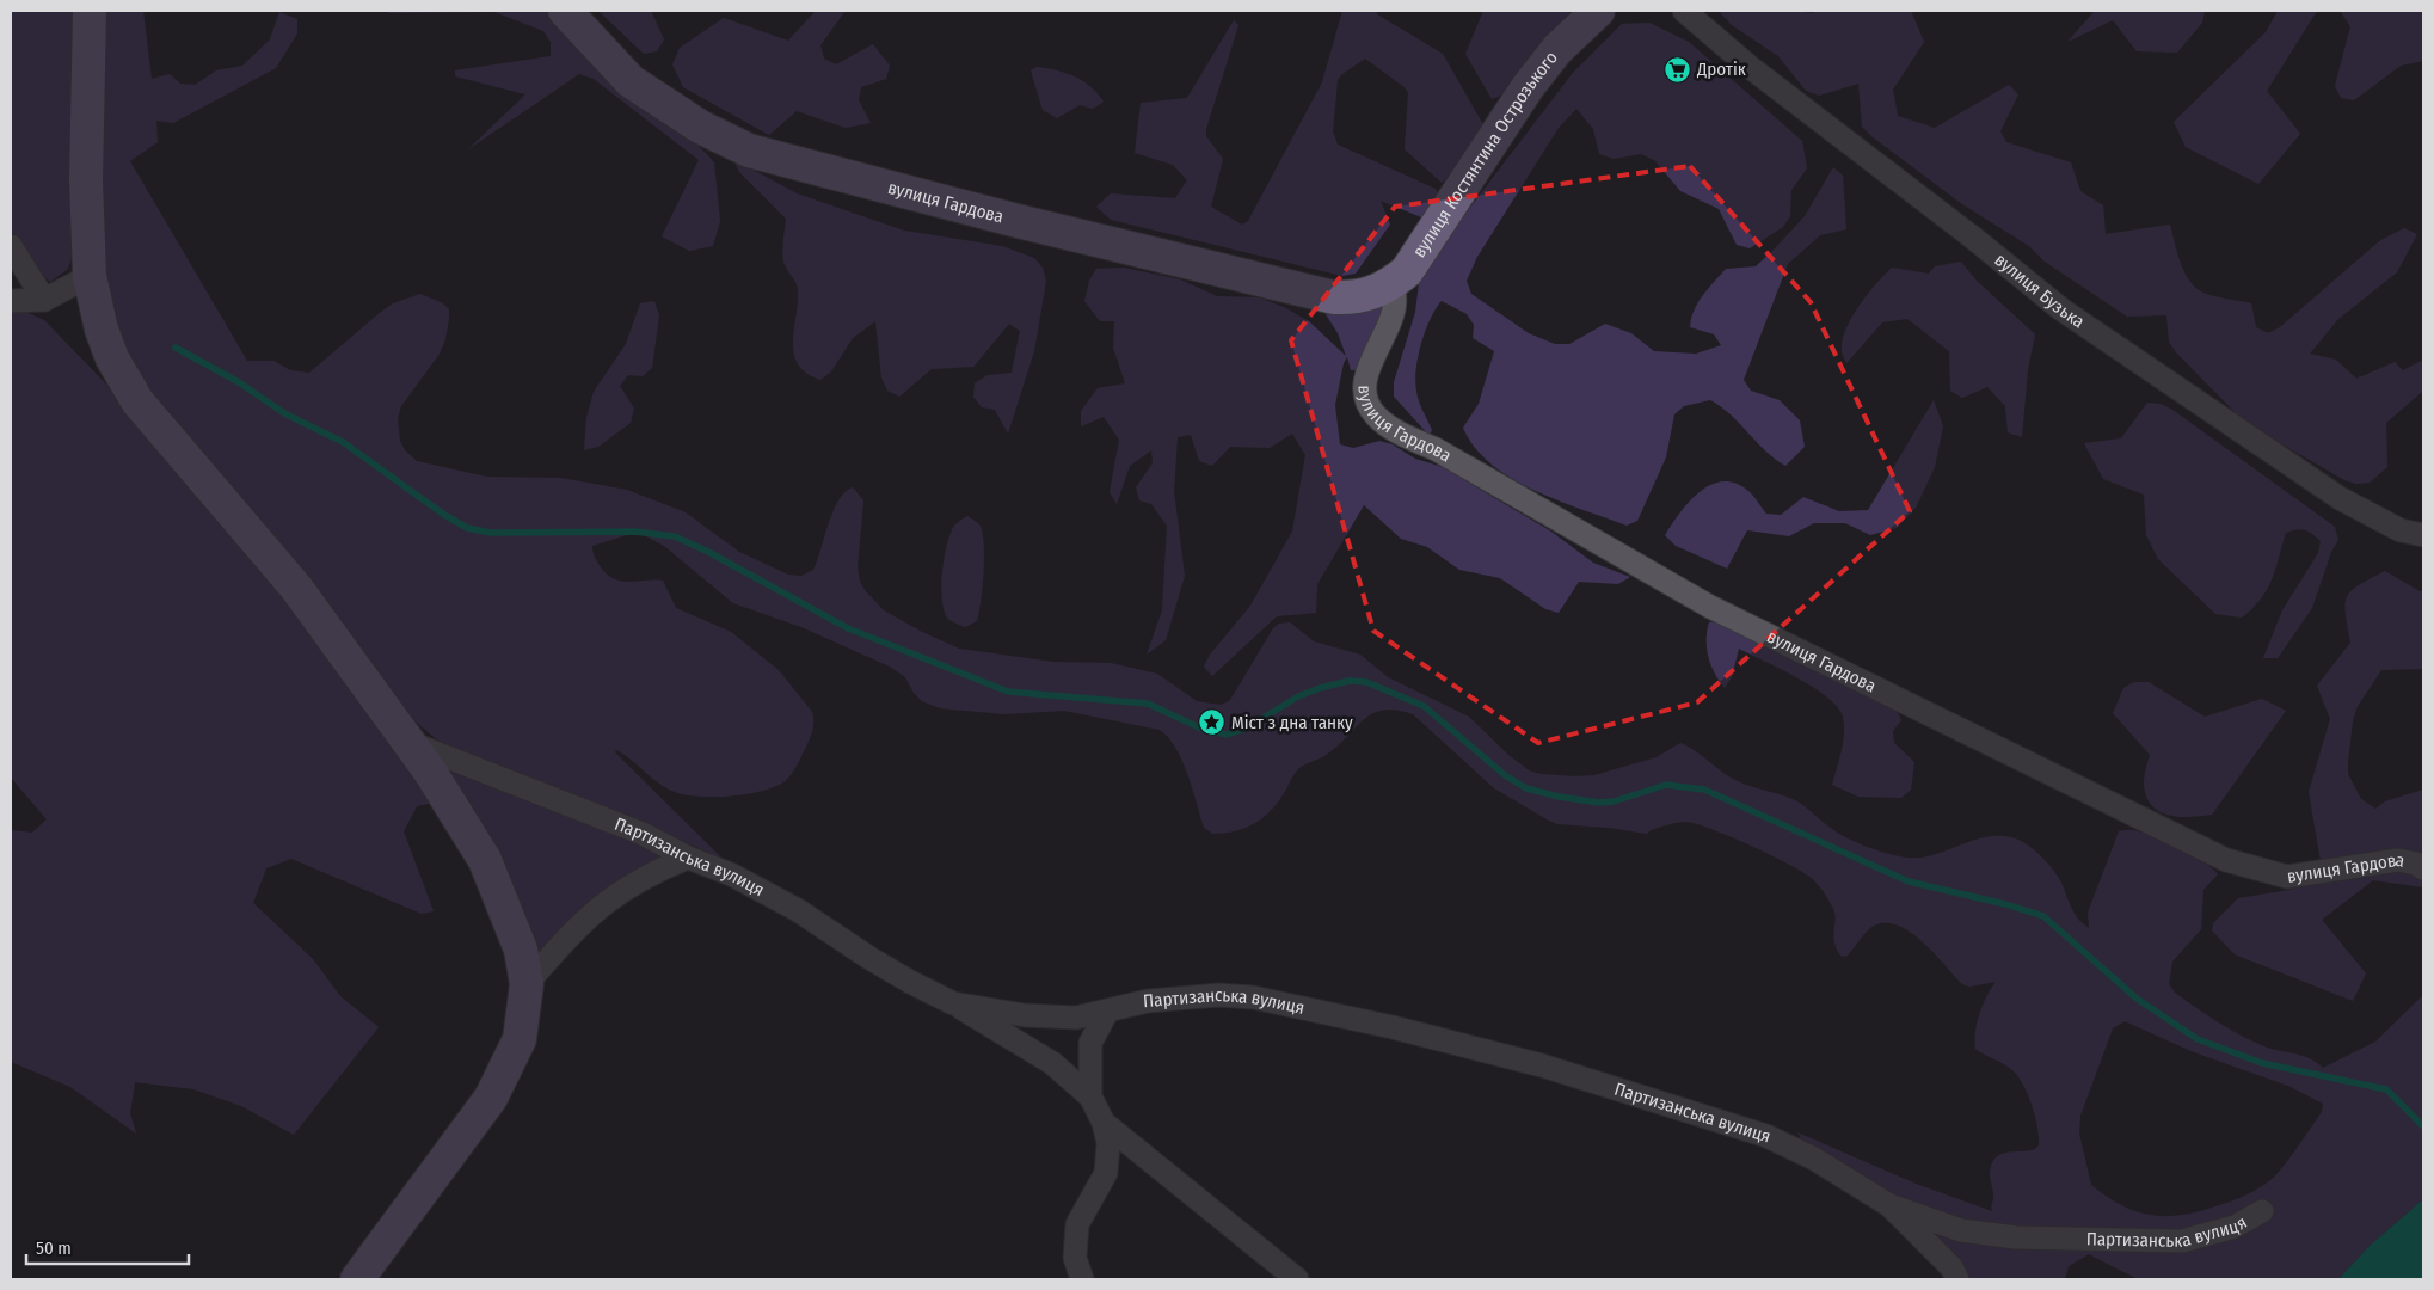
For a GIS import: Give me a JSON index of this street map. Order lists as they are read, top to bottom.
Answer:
{
  "streets": {
    "street": [
      "вулиця Костянтина Острозького",
      "вулиця Гардова",
      "вулиця Бузька",
      "Партизанська вулиця"
    ]
  },
  "crossings": [
    ["вулиця Костянтина Острозького", "вулиця Гардова"]
  ],
  "places": {
    "supermarket": ["Дротік"],
    "place": ["Міст з дна танку"]
  },
  "scale_bar": "50 m"
}
